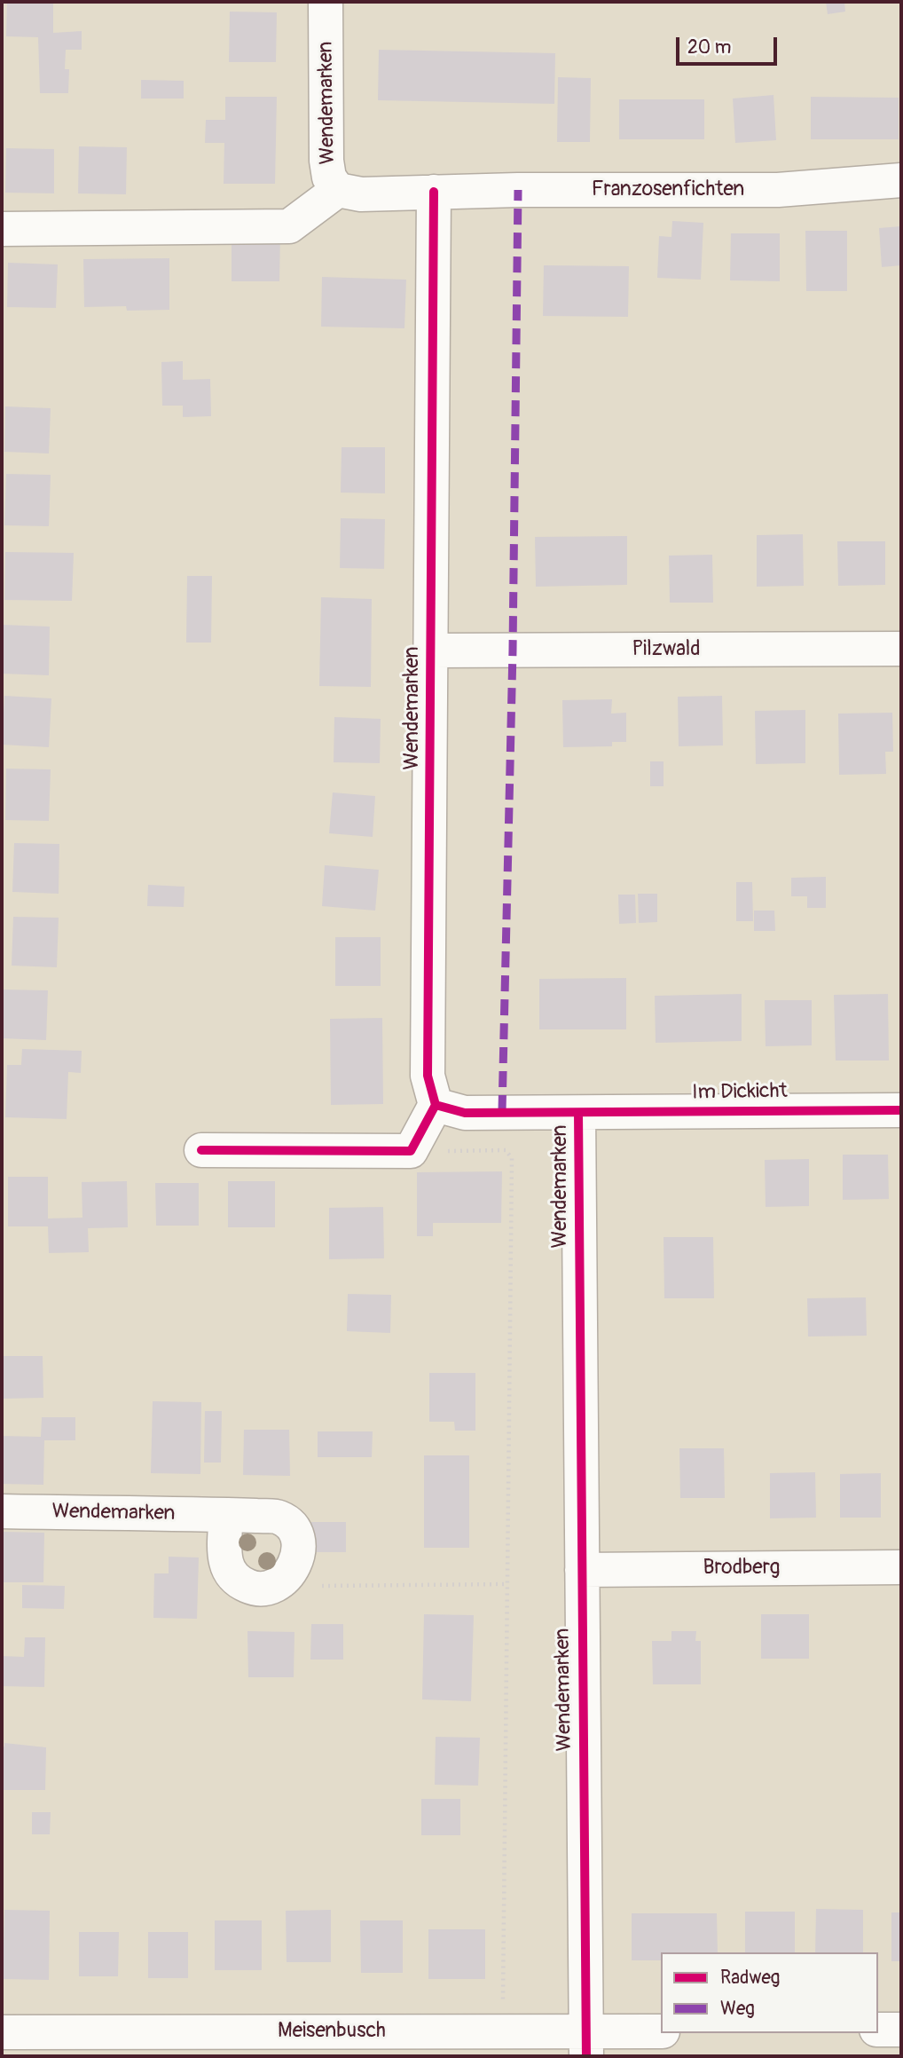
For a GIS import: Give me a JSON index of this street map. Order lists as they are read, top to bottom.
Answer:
{
  "streets": {
    "street": [
      "Wendemarken",
      "Franzosenfichten",
      "Pilzwald",
      "Im Dickicht",
      "Brodberg",
      "Meisenbusch"
    ]
  },
  "crossings": [
    ["Wendemarken", "Franzosenfichten"],
    ["Wendemarken", "Pilzwald"],
    ["Wendemarken", "Im Dickicht"],
    ["Wendemarken", "Brodberg"],
    ["Wendemarken", "Meisenbusch"]
  ],
  "legend": ["Radweg", "Weg"],
  "scale_bar": "20 m"
}
